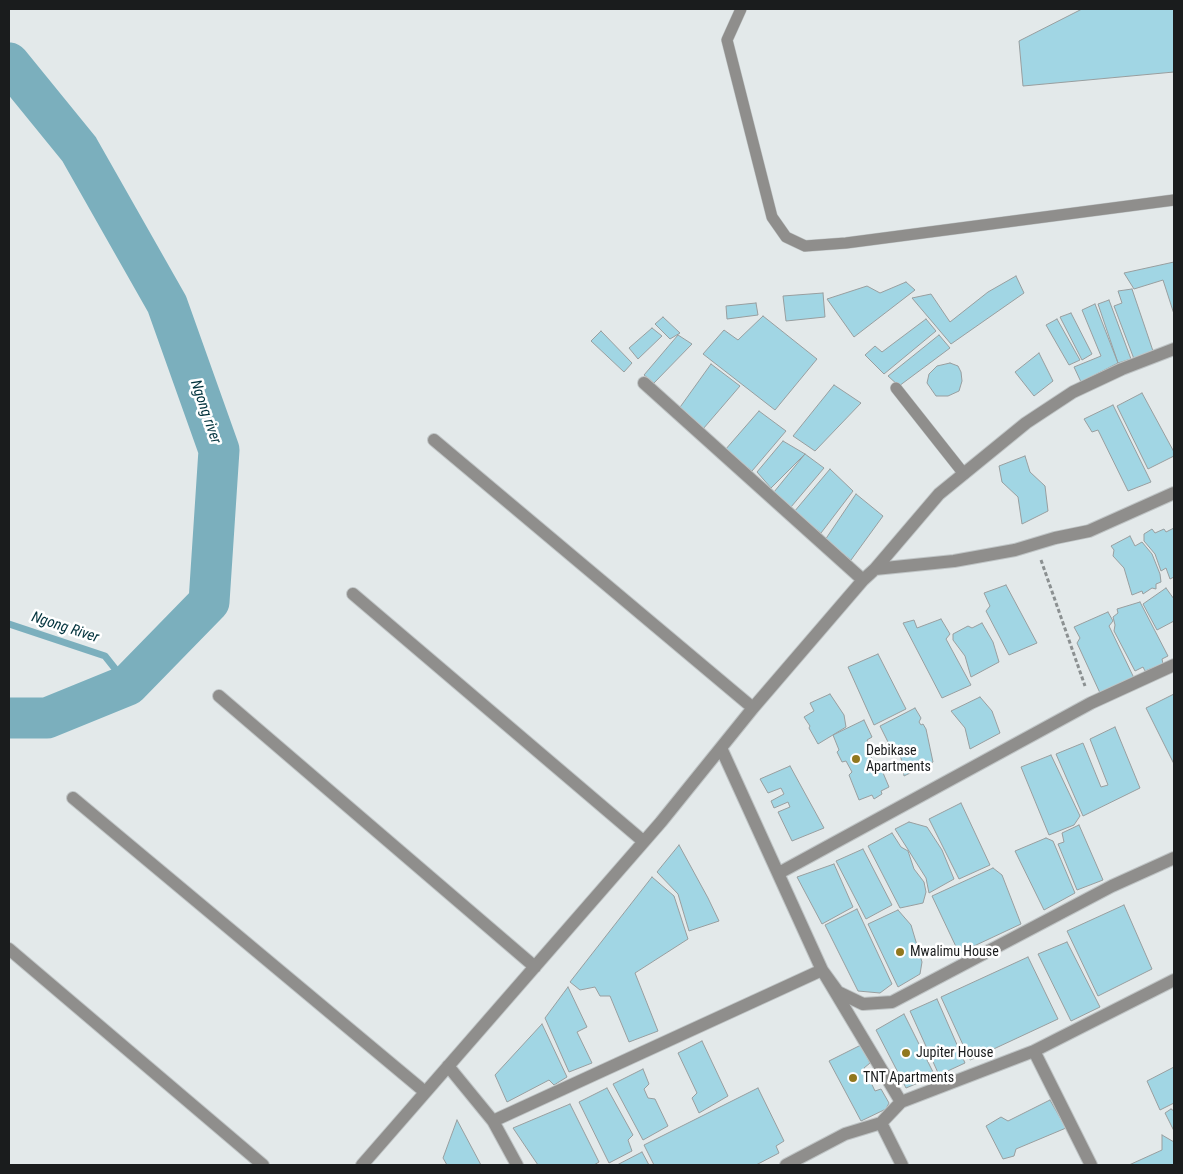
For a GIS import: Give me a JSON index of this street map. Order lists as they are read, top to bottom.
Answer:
{
  "water": ["Ngong river", "Ngong River"],
  "places": [
    "Debikase Apartments",
    "Mwalimu House",
    "Jupiter House",
    "TNT Apartments"
  ]
}
